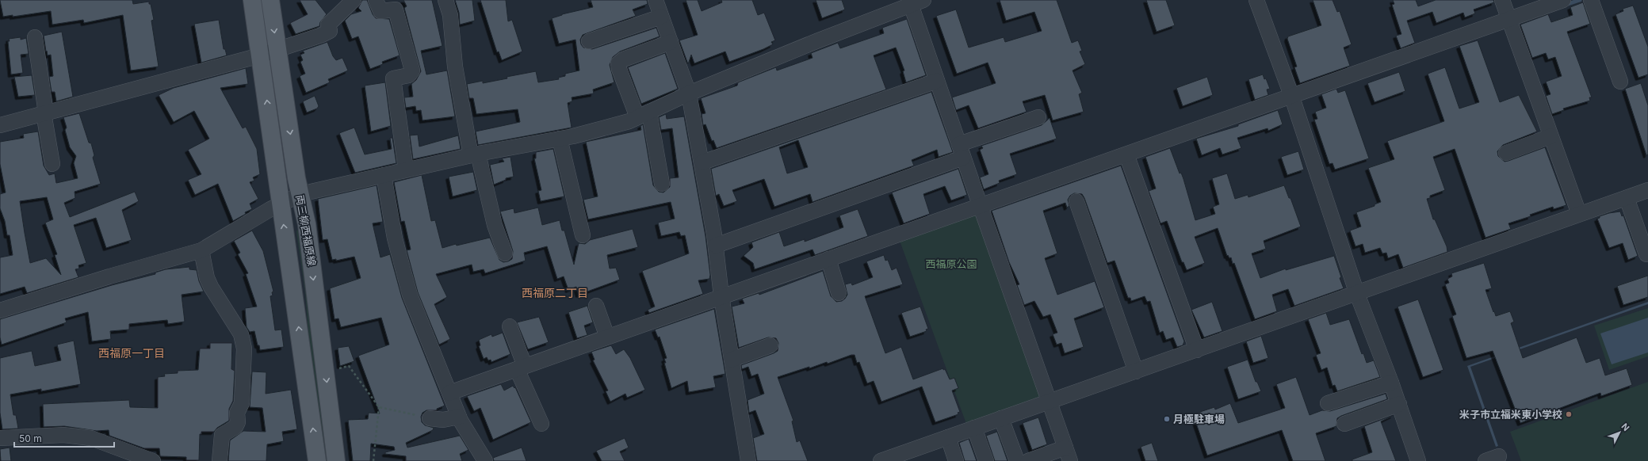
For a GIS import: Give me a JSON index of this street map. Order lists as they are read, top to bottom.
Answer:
{
  "streets": {
    "main road": ["両三柳西福原線"]
  },
  "districts": ["西福原二丁目", "西福原一丁目"],
  "parks": ["西福原公園"],
  "places": ["米子市立福米東小学校", "月極駐車場"],
  "scale_bar": "50 m",
  "north": "top right"
}
